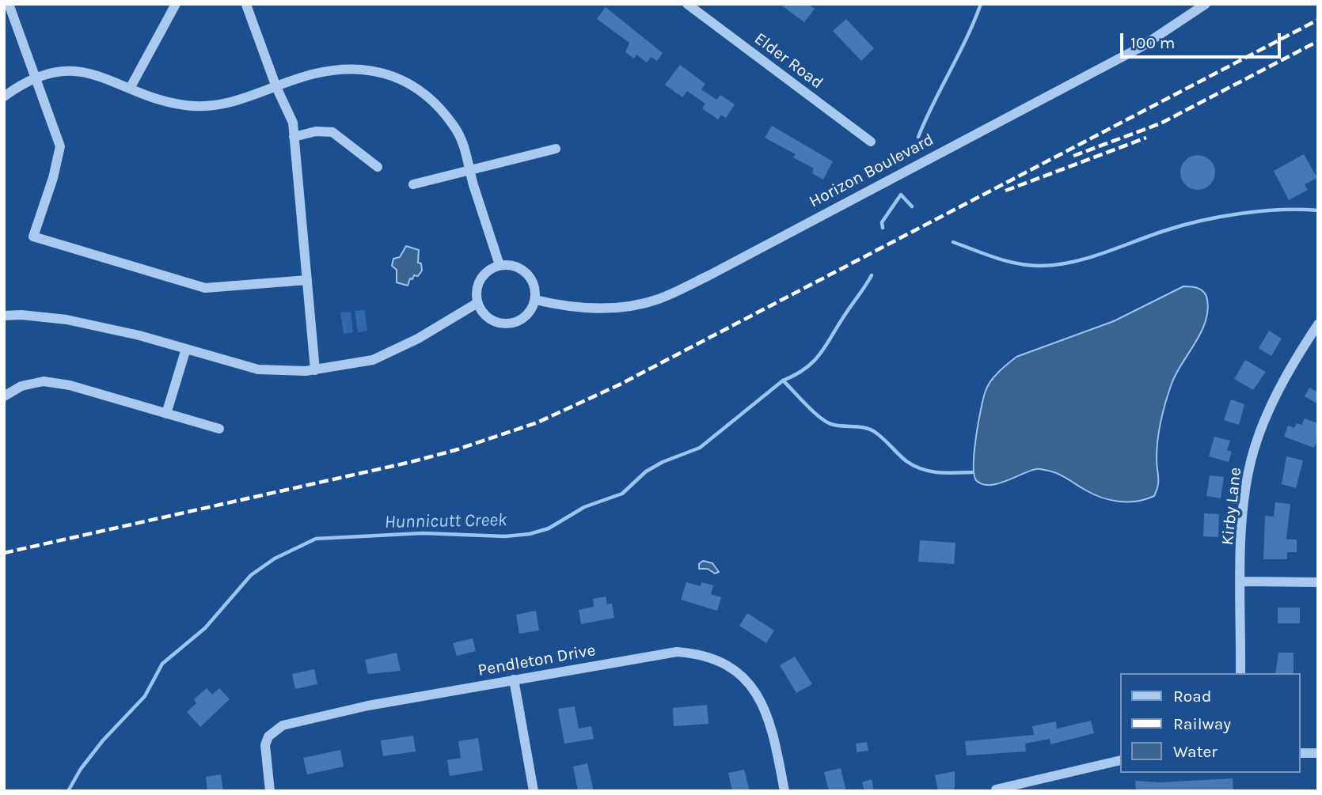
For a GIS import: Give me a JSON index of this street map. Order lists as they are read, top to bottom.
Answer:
{
  "streets": {
    "street": [
      "Elder Road",
      "Horizon Boulevard",
      "Kirby Lane",
      "Pendleton Drive"
    ]
  },
  "water": ["Hunnicutt Creek"],
  "legend": ["Road", "Railway", "Water"],
  "scale_bar": "100 m"
}
